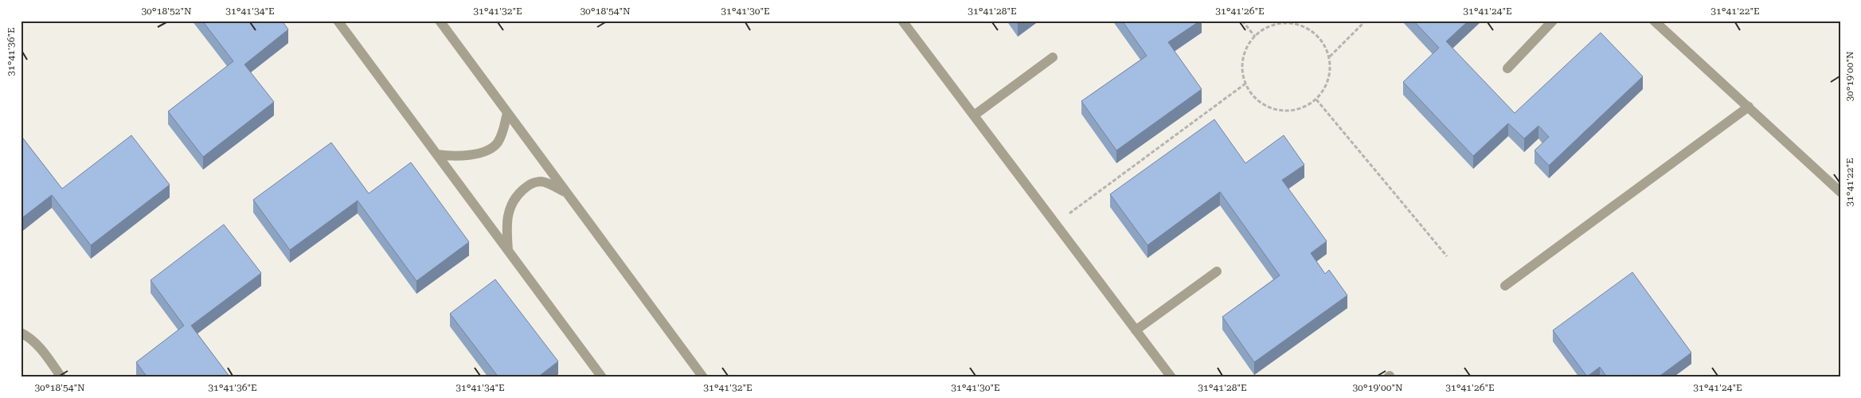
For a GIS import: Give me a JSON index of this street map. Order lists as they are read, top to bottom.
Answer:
{
  "coordinates": [
    "30°18'52\"N",
    "31°41'34\"E",
    "31°41'32\"E",
    "30°18'54\"N",
    "31°41'30\"E",
    "31°41'28\"E",
    "31°41'26\"E",
    "31°41'24\"E",
    "31°41'22\"E",
    "31°41'36\"E",
    "30°19'00\"N"
  ]
}
